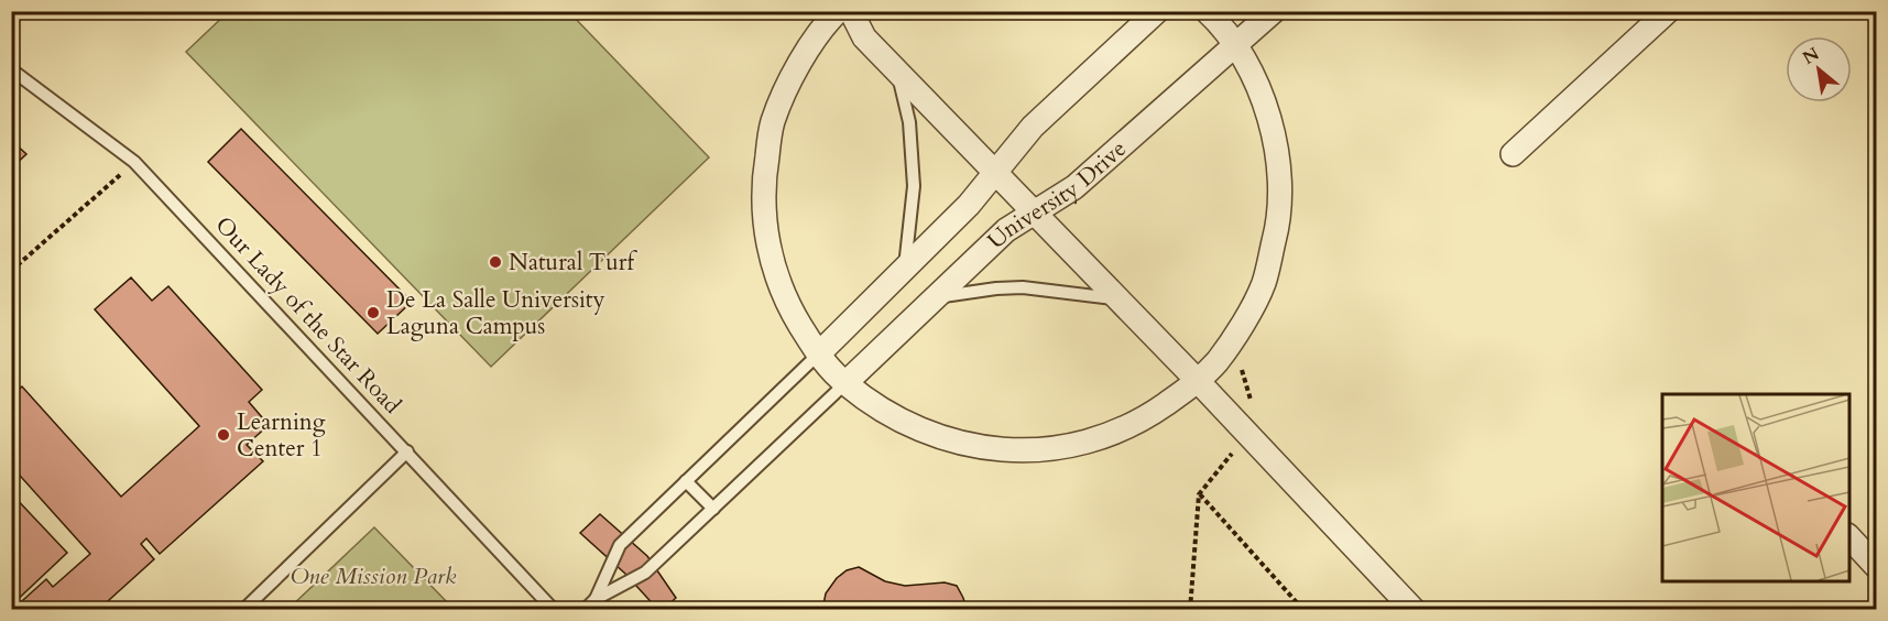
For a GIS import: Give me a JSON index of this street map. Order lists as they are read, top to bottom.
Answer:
{
  "streets": {
    "street": ["University Drive"],
    "lane": ["Our Lady of the Star Road"]
  },
  "parks": ["One Mission Park"],
  "places": ["Natural Turf", "De La Salle University Laguna Campus", "Learning Center 1"],
  "north": "top left"
}
